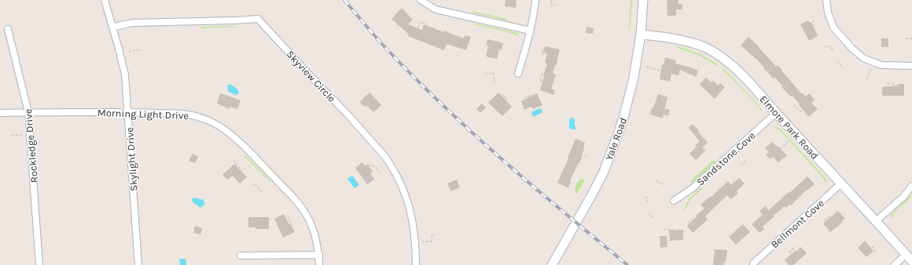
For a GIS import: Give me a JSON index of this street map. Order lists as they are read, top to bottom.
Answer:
{
  "streets": {
    "street": [
      "Skyview Circle",
      "Morning Light Drive",
      "Elmore Park Road",
      "Yale Road",
      "Rockledge Drive",
      "Sandstone Cove",
      "Skylight Drive",
      "Bellmont Cove"
    ]
  },
  "crossings": [
    ["Skyview Circle", "Skylight Drive"],
    ["Morning Light Drive", "Rockledge Drive"],
    ["Morning Light Drive", "Skylight Drive"],
    ["Elmore Park Road", "Yale Road"],
    ["Elmore Park Road", "Sandstone Cove"],
    ["Elmore Park Road", "Bellmont Cove"]
  ]
}
